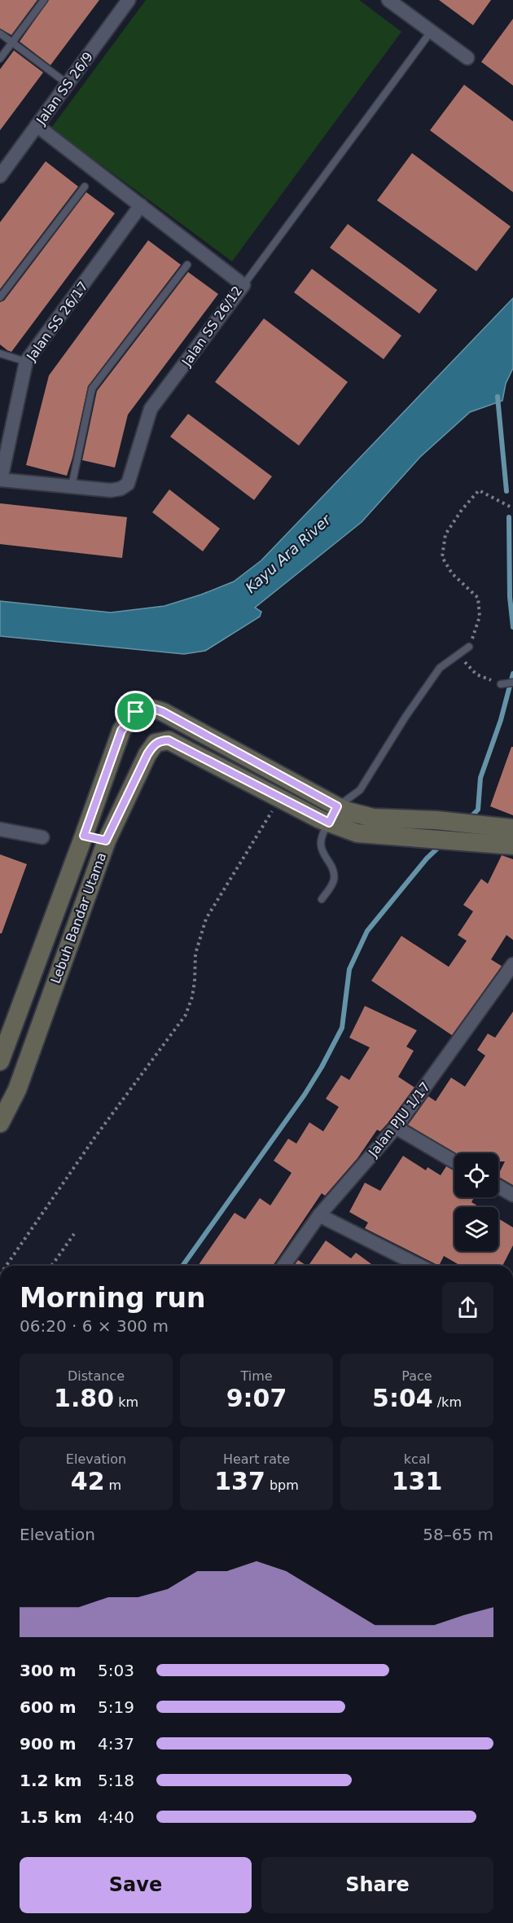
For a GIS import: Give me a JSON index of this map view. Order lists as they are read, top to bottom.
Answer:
{
  "streets": {
    "main road": ["Lebuh Bandar Utama"],
    "street": [
      "Jalan SS 26/9",
      "Jalan SS 26/17",
      "Jalan SS 26/12",
      "Jalan PJU 1/17"
    ]
  },
  "crossings": [
    ["Jalan SS 26/9", "Jalan SS 26/12"],
    ["Jalan SS 26/17", "Jalan SS 26/12"]
  ],
  "water": ["Kayu Ara River"],
  "page": {
    "heading": ["Morning run", "06:20 · 6 × 300 m"],
    "stats": [
      ["Distance", "1.80 km"],
      ["Time", "9:07"],
      ["Pace", "5:04 /km"],
      ["Elevation", "42 m"],
      ["Heart rate", "137 bpm"],
      ["kcal", "131"]
    ],
    "chart": ["Elevation", "58–65 m"],
    "list": [
      {
        "name": "300 m",
        "note": "5:03"
      },
      {
        "name": "600 m",
        "note": "5:19"
      },
      {
        "name": "900 m",
        "note": "4:37"
      },
      {
        "name": "1.2 km",
        "note": "5:18"
      },
      {
        "name": "1.5 km",
        "note": "4:40"
      }
    ],
    "buttons": ["Save", "Share"]
  }
}
